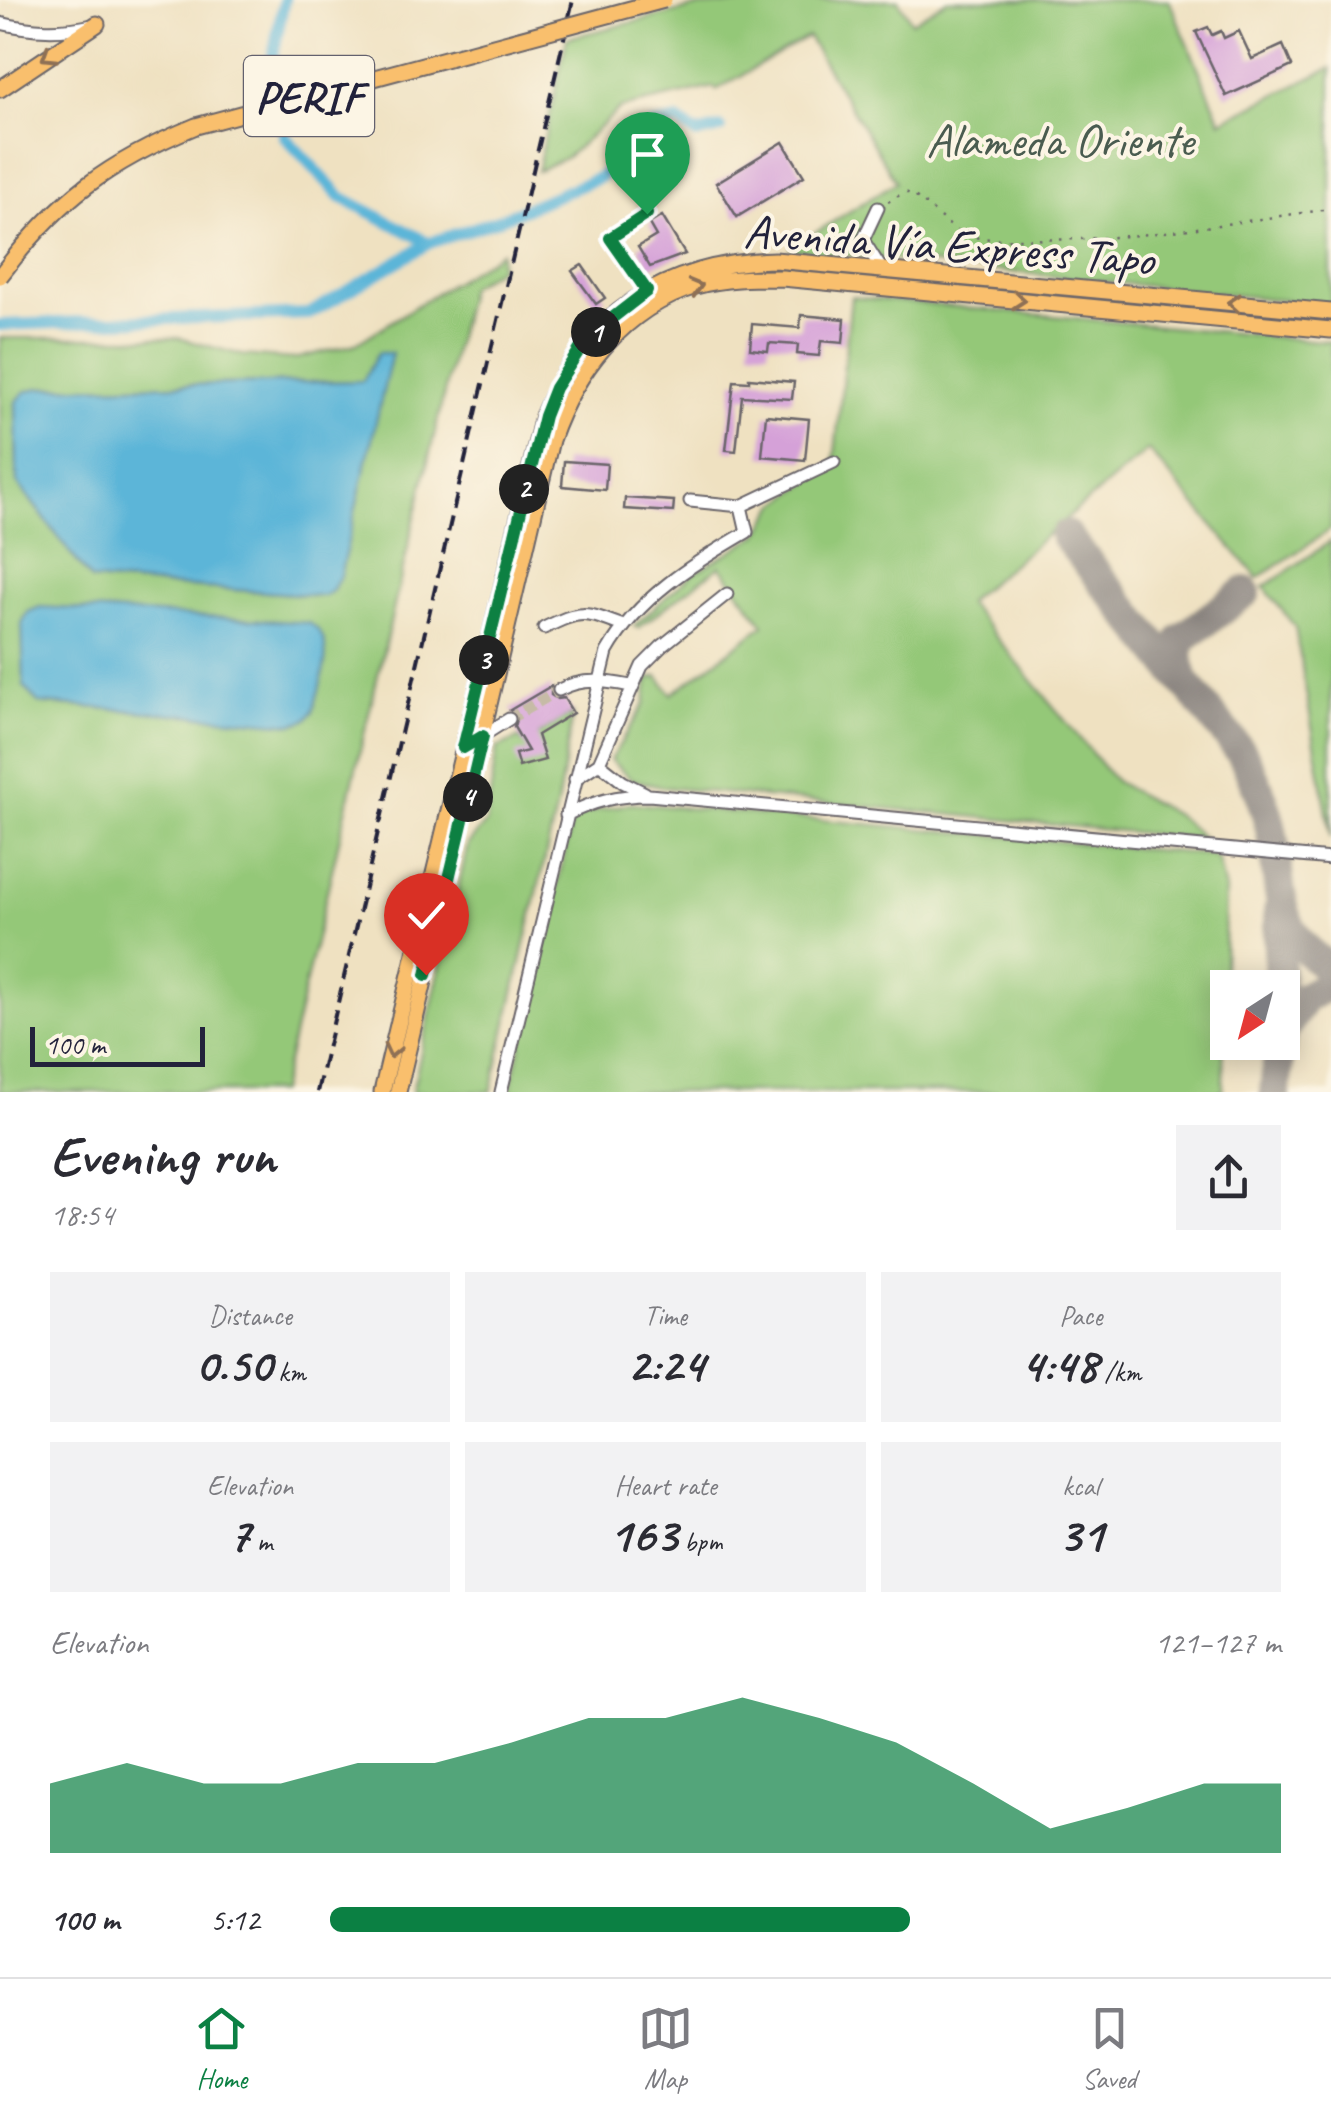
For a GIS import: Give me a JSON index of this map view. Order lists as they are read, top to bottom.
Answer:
{
  "streets": {
    "main road": ["PERIF", "Avenida Vía Express Tapo"]
  },
  "parks": ["Alameda Oriente"],
  "scale_bar": "100 m",
  "north": "bottom left",
  "page": {
    "pins": [
      "1",
      "2",
      "3",
      "4"
    ],
    "scale": "100 m",
    "heading": ["Evening run", "18:54"],
    "stats": [
      ["Distance", "0.50 km"],
      ["Time", "2:24"],
      ["Pace", "4:48 /km"],
      ["Elevation", "7 m"],
      ["Heart rate", "163 bpm"],
      ["kcal", "31"]
    ],
    "chart": ["Elevation", "121–127 m"],
    "list": [
      {
        "name": "100 m",
        "note": "5:12"
      }
    ],
    "tabs": ["Home", "Map", "Saved"]
  }
}
